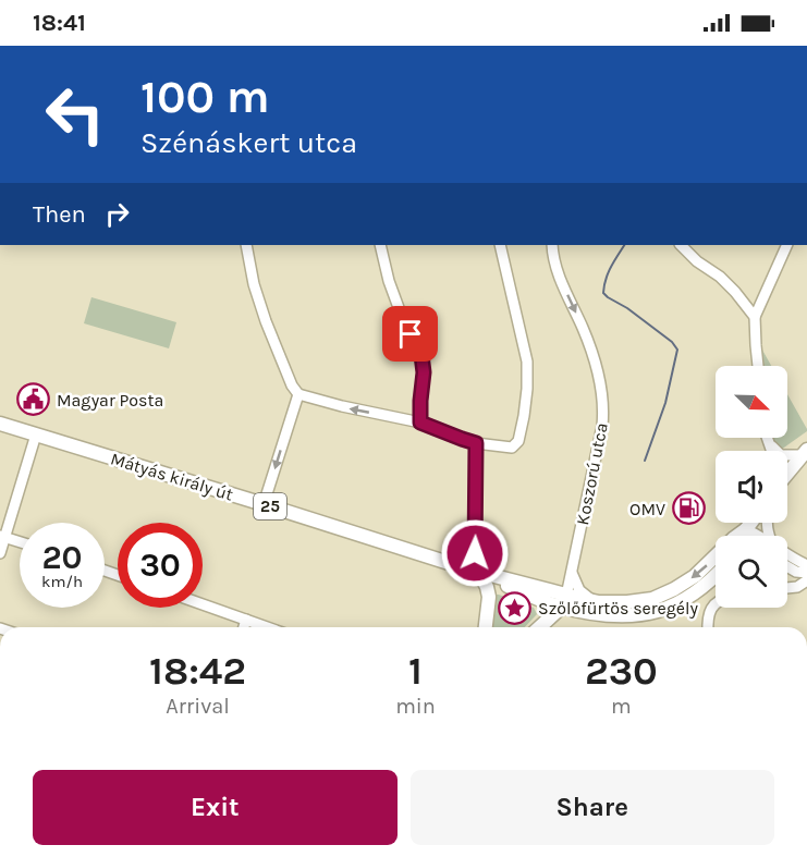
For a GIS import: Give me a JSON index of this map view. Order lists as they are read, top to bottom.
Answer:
{
  "streets": {
    "main road": ["Mátyás király út", "25"],
    "street": ["Koszorú utca"]
  },
  "crossings": [
    ["Koszorú utca", "Mátyás király út"],
    ["Mátyás király út", "25"]
  ],
  "one_way": ["Koszorú utca"],
  "places": {
    "public building": ["Magyar Posta"],
    "fuel station": ["OMV"],
    "place": ["Szőlőfürtös seregély"]
  },
  "north": "bottom right",
  "page": {
    "status": "18:41",
    "turn": ["100 m", "Szénáskert utca"],
    "then": "Then",
    "speed": "20 km/h",
    "limit": "30",
    "eta": [
      "18:42",
      "Arrival",
      "1",
      "min",
      "230",
      "m"
    ],
    "buttons": ["Exit", "Share"]
  }
}
